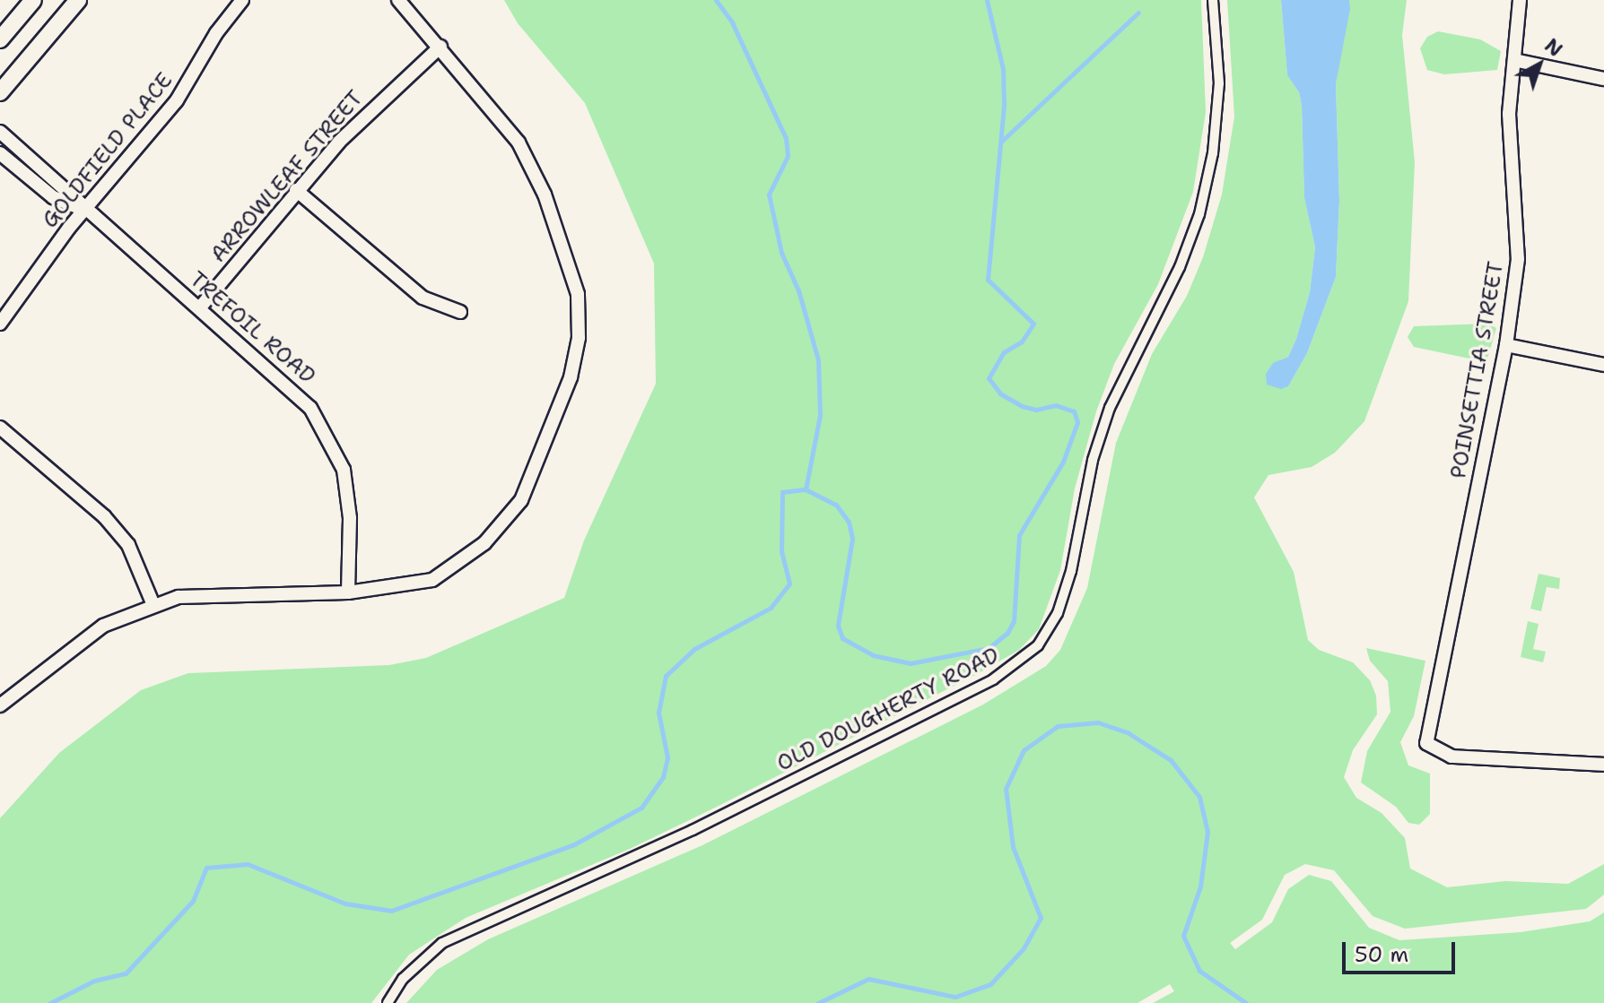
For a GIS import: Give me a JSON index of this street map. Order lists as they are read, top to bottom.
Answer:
{
  "streets": {
    "street": [
      "GOLDFIELD PLACE",
      "ARROWLEAF STREET",
      "TREFOIL ROAD",
      "POINSETTIA STREET",
      "OLD DOUGHERTY ROAD"
    ]
  },
  "crossings": [
    ["GOLDFIELD PLACE", "TREFOIL ROAD"],
    ["ARROWLEAF STREET", "TREFOIL ROAD"]
  ],
  "scale_bar": "50 m",
  "north": "top right"
}
